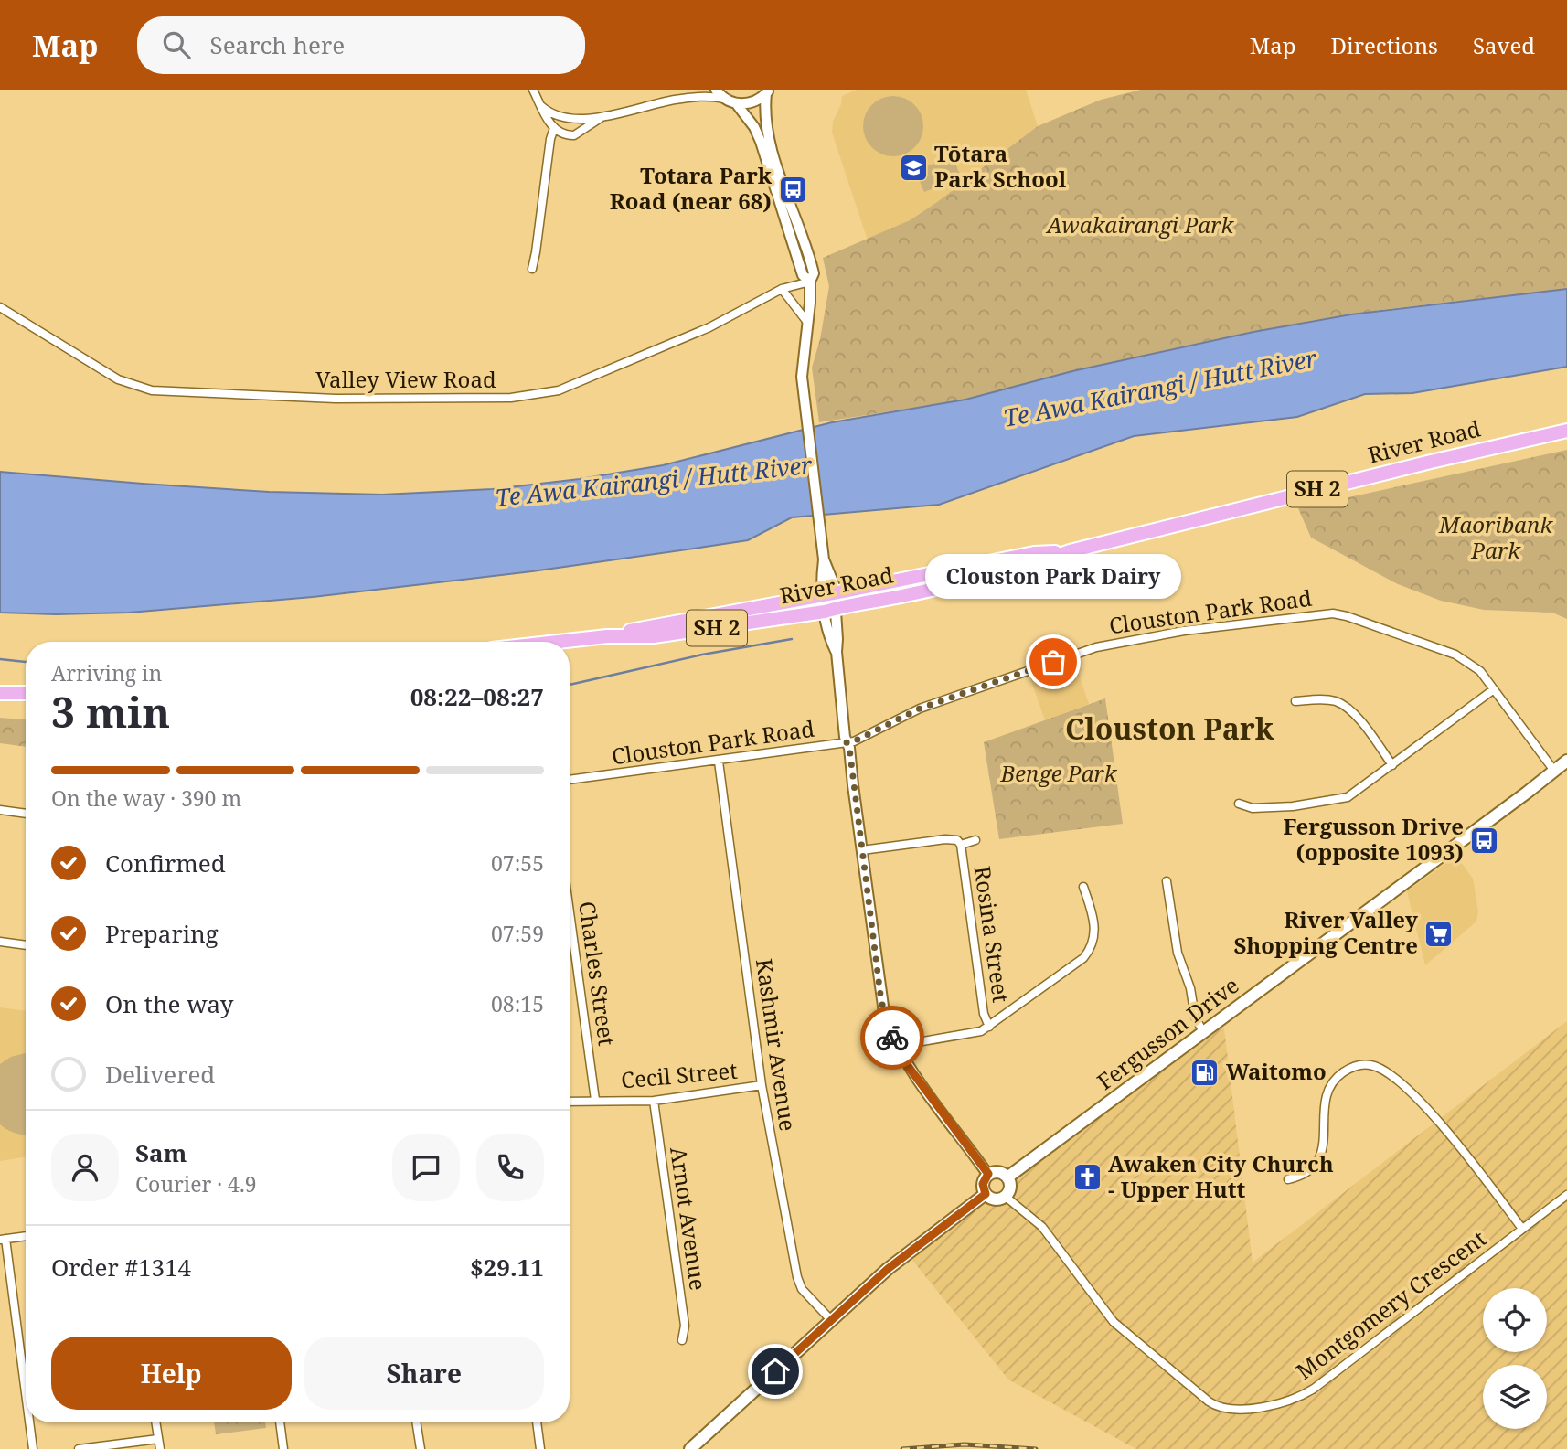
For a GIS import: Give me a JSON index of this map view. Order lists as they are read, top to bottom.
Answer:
{
  "streets": {
    "highway": ["River Road", "SH 2"],
    "main road": ["Fergusson Drive"],
    "street": [
      "Valley View Road",
      "Clouston Park Road",
      "Rosina Street",
      "Charles Street",
      "Kashmir Avenue",
      "Cecil Street",
      "Arnot Avenue",
      "Montgomery Crescent"
    ]
  },
  "crossings": [
    ["Clouston Park Road", "Fergusson Drive"],
    ["Clouston Park Road", "Kashmir Avenue"],
    ["Charles Street", "Cecil Street"],
    ["Fergusson Drive", "Montgomery Crescent"],
    ["Kashmir Avenue", "Cecil Street"],
    ["Cecil Street", "Arnot Avenue"]
  ],
  "districts": ["Clouston Park"],
  "water": ["Te Awa Kairangi / Hutt River"],
  "parks": ["Awakairangi Park", "Maoribank Park", "Benge Park"],
  "places": {
    "school or university": ["Tōtara Park School"],
    "bus stop": ["Totara Park Road (near 68)", "Fergusson Drive (opposite 1093)"],
    "other": ["Clouston Park Dairy"],
    "supermarket": ["River Valley Shopping Centre"],
    "fuel station": ["Waitomo"],
    "church": ["Awaken City Church - Upper Hutt"]
  },
  "page": {
    "header": "Map",
    "search": "Search here",
    "nav": ["Map", "Directions", "Saved"],
    "bubble": "Clouston Park Dairy",
    "heading": ["3 min", "Arriving in", "08:22–08:27"],
    "panel": [
      "Sam",
      "Courier · 4.9",
      "Order #1314",
      "$29.11"
    ],
    "bar": "On the way · 390 m",
    "list": [
      ["Confirmed", "07:55"],
      ["Preparing", "07:59"],
      ["On the way", "08:15"],
      "Delivered"
    ],
    "buttons": ["Help", "Share"]
  }
}
